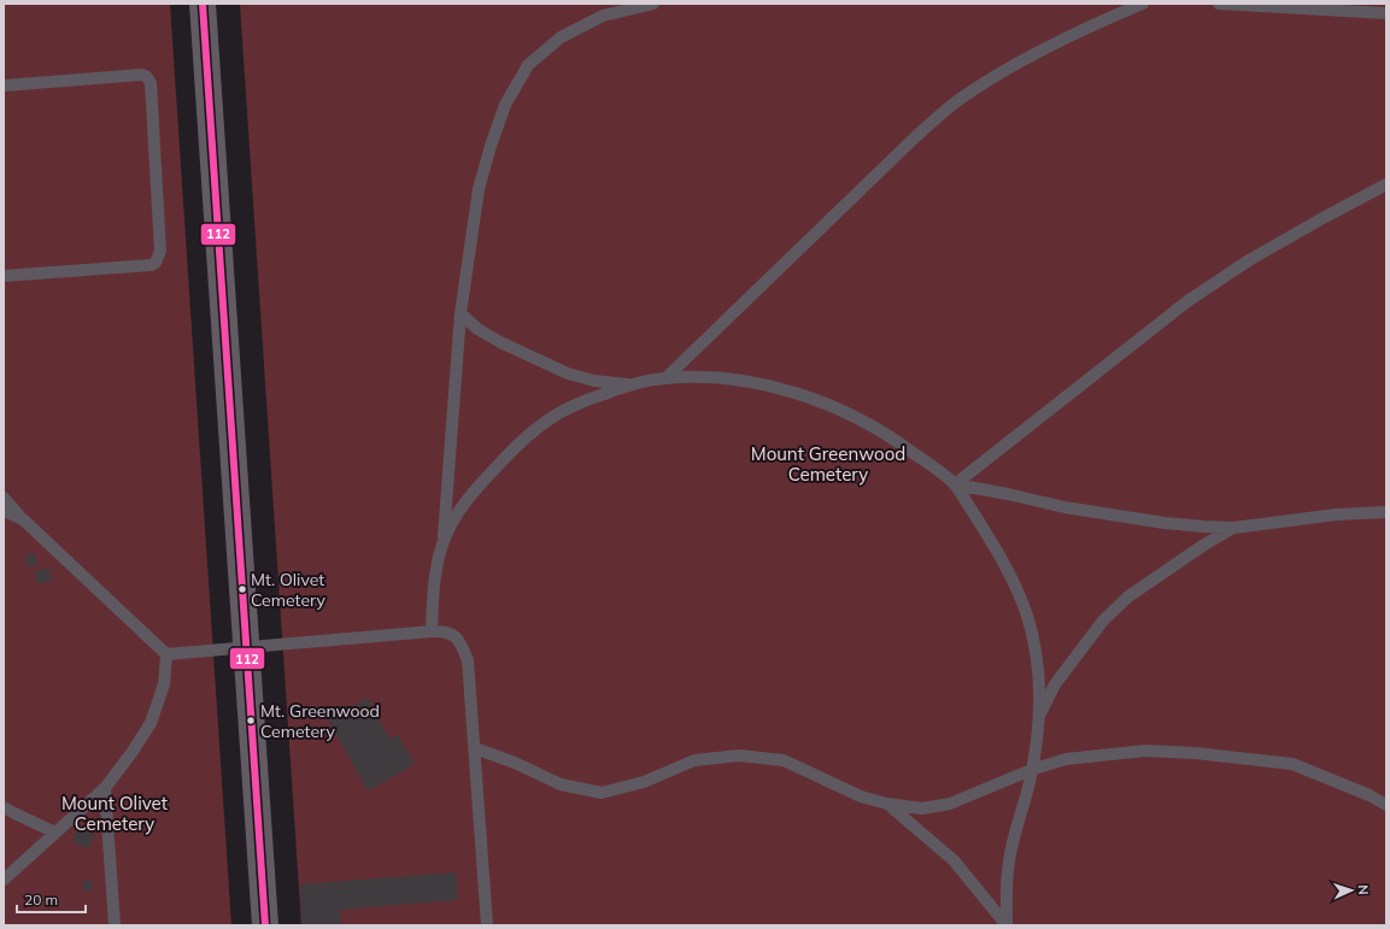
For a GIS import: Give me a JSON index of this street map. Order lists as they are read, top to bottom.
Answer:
{
  "parks": ["Mount Greenwood Cemetery", "Mount Olivet Cemetery"],
  "places": ["Mt. Olivet Cemetery", "Mt. Greenwood Cemetery"],
  "lines": ["transit line 112"],
  "scale_bar": "20 m",
  "north": "right"
}
